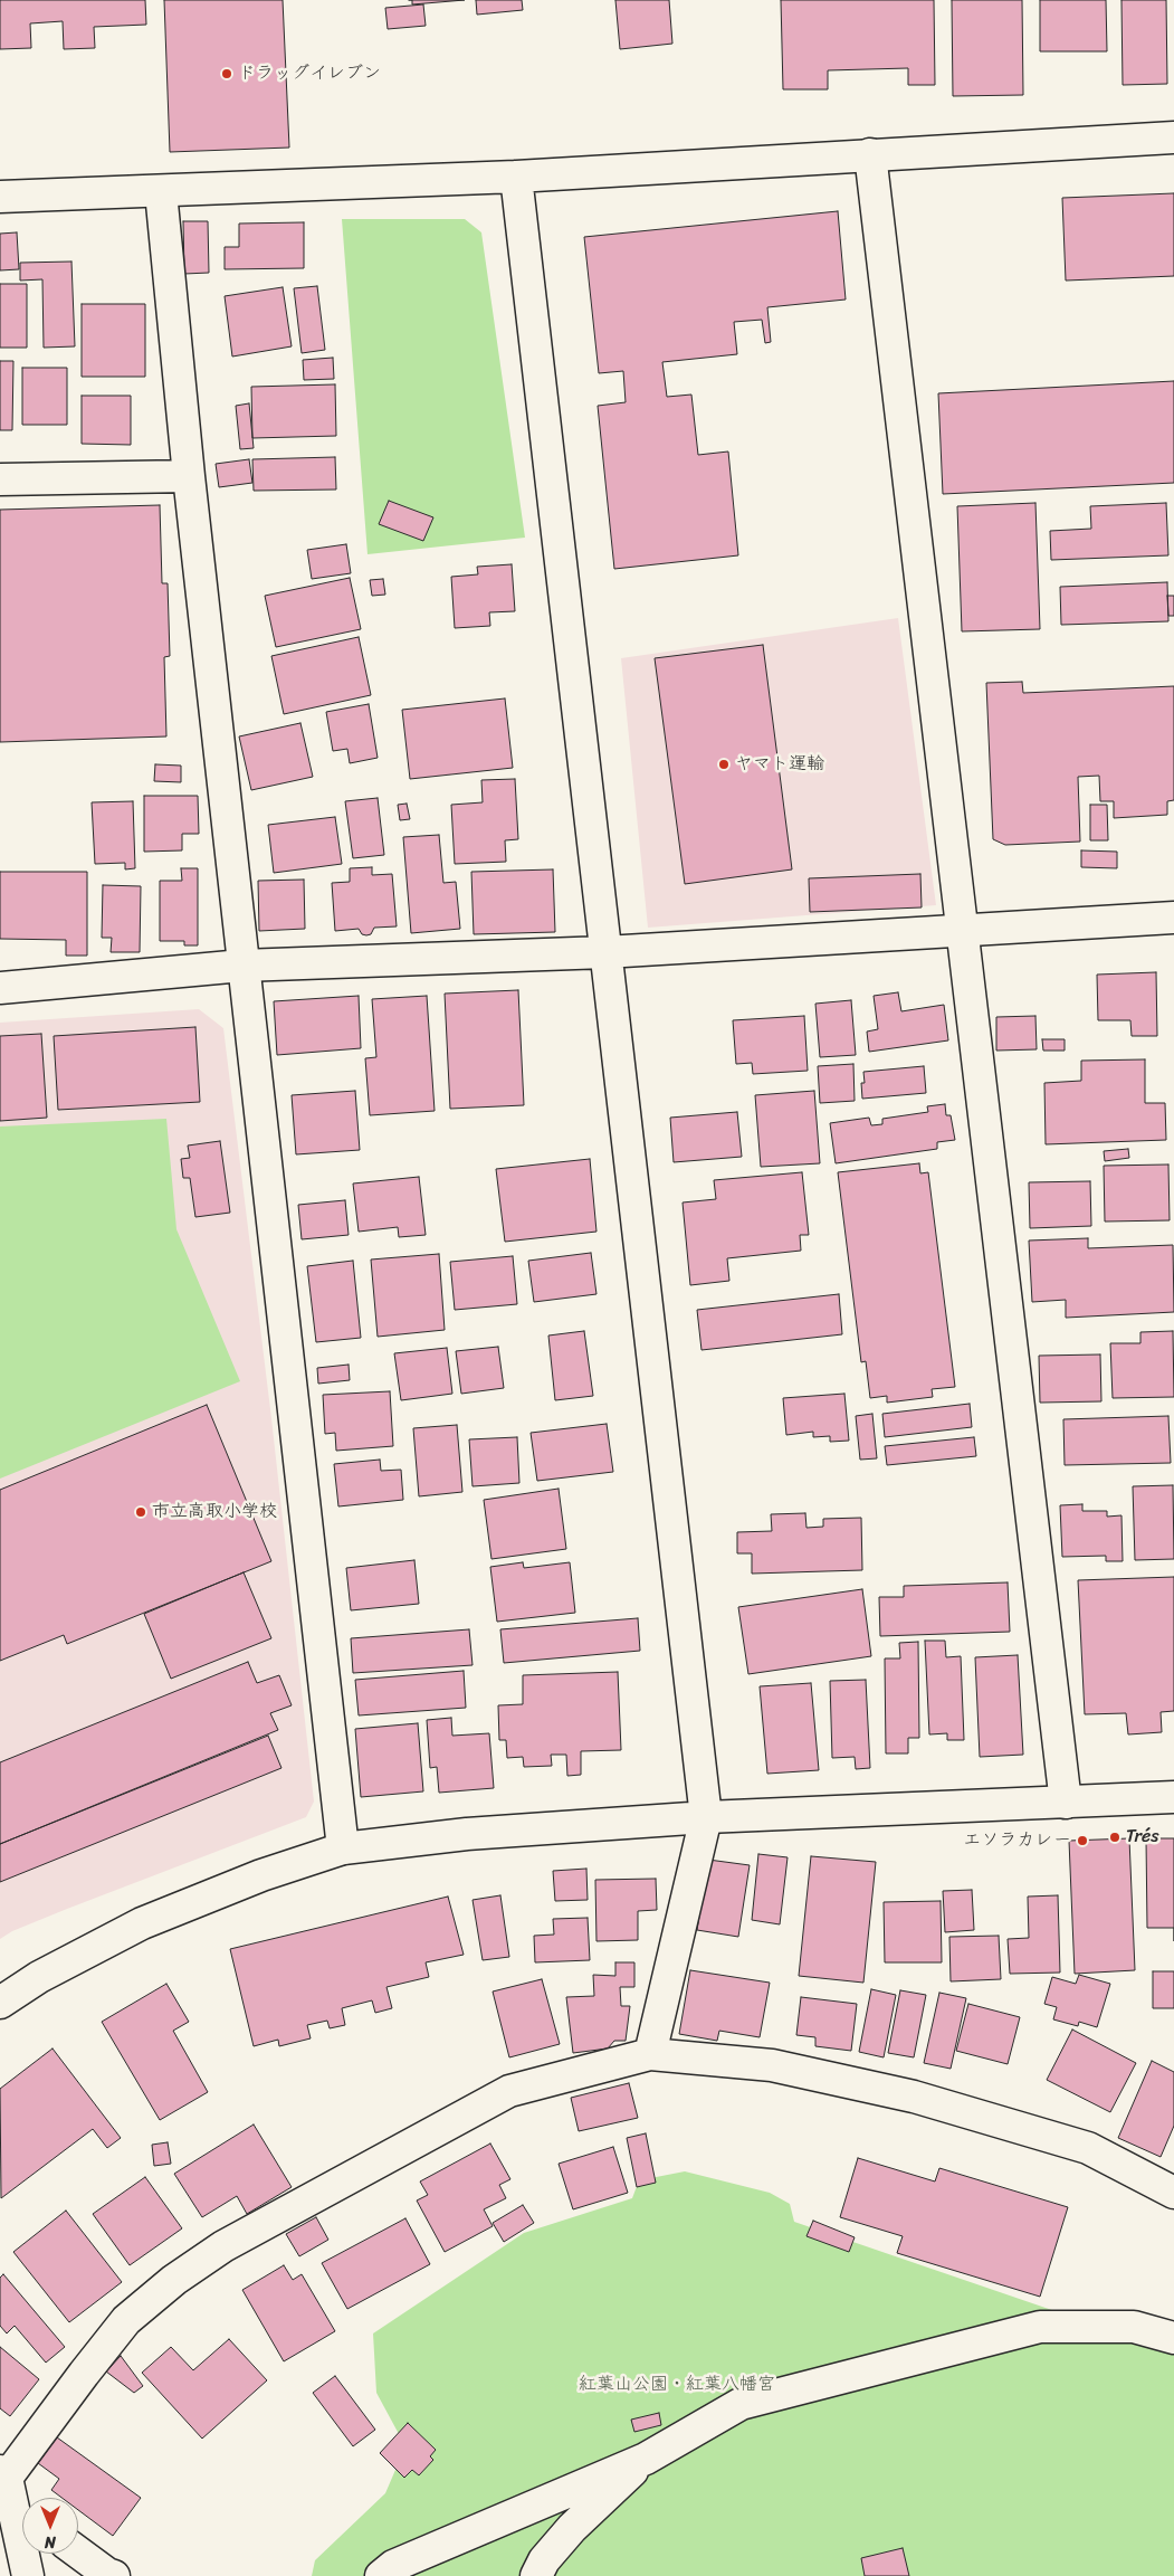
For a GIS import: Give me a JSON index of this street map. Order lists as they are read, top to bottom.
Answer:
{
  "parks": ["紅葉山公園・紅葉八幡宮"],
  "places": [
    "ドラッグイレブン",
    "ヤマト運輸",
    "市立高取小学校",
    "Trés",
    "エソラカレー"
  ],
  "north": "bottom"
}
